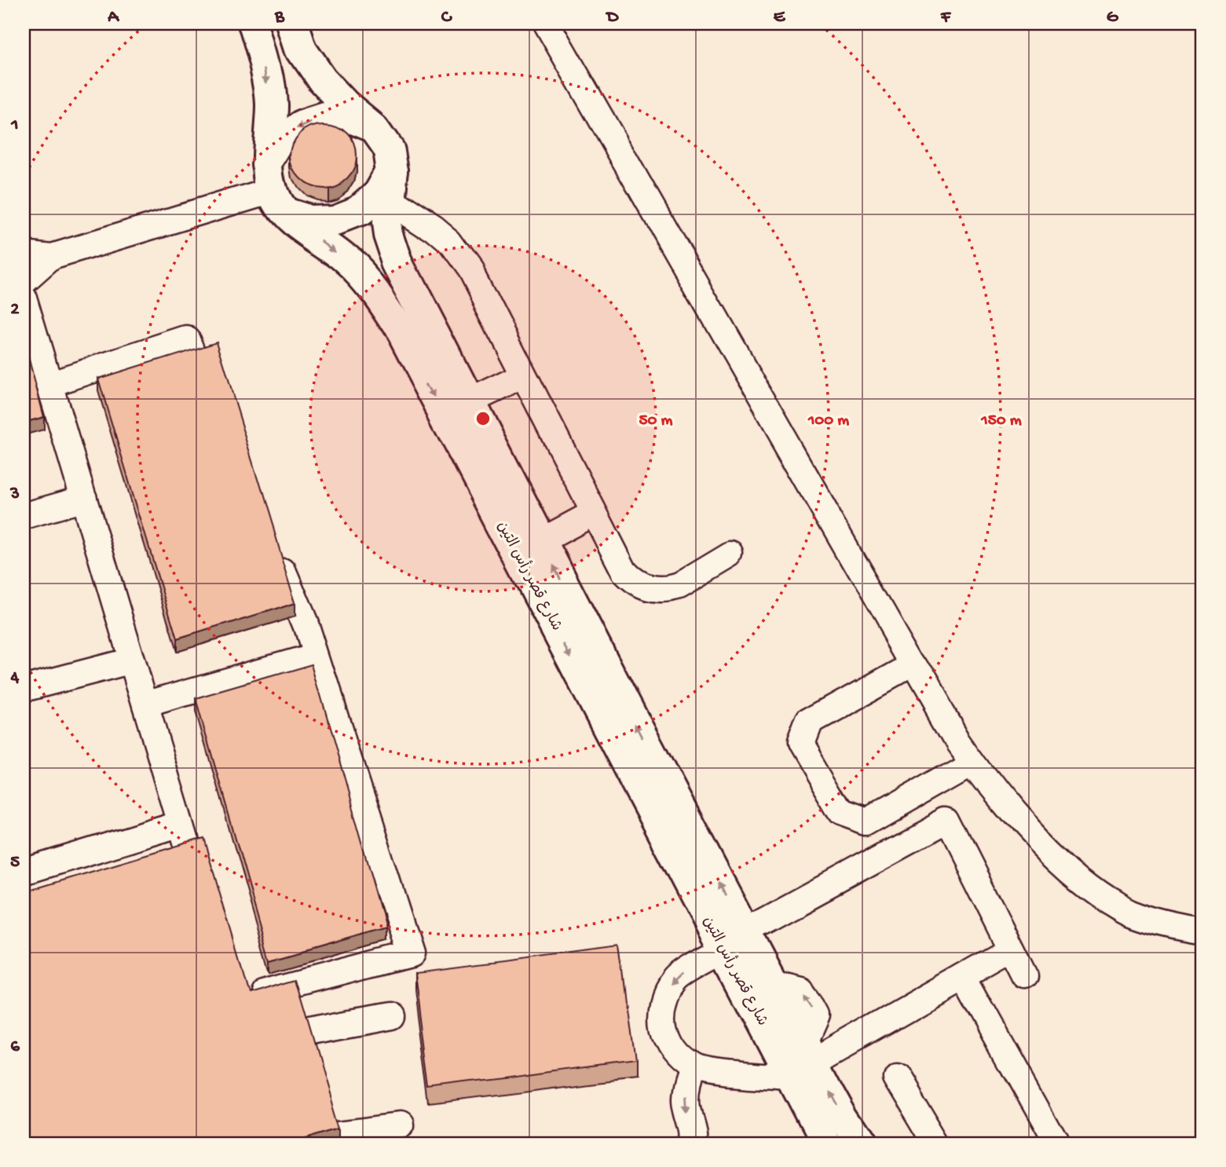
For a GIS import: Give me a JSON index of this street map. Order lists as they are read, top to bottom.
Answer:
{
  "streets": {
    "main road": ["شارع قصر رأس التين"]
  },
  "grid": {
    "columns": [
      "A",
      "B",
      "C",
      "D",
      "E",
      "F",
      "G"
    ],
    "rows": [
      "1",
      "2",
      "3",
      "4",
      "5",
      "6"
    ]
  },
  "rings": ["50 m", "100 m", "150 m"]
}
